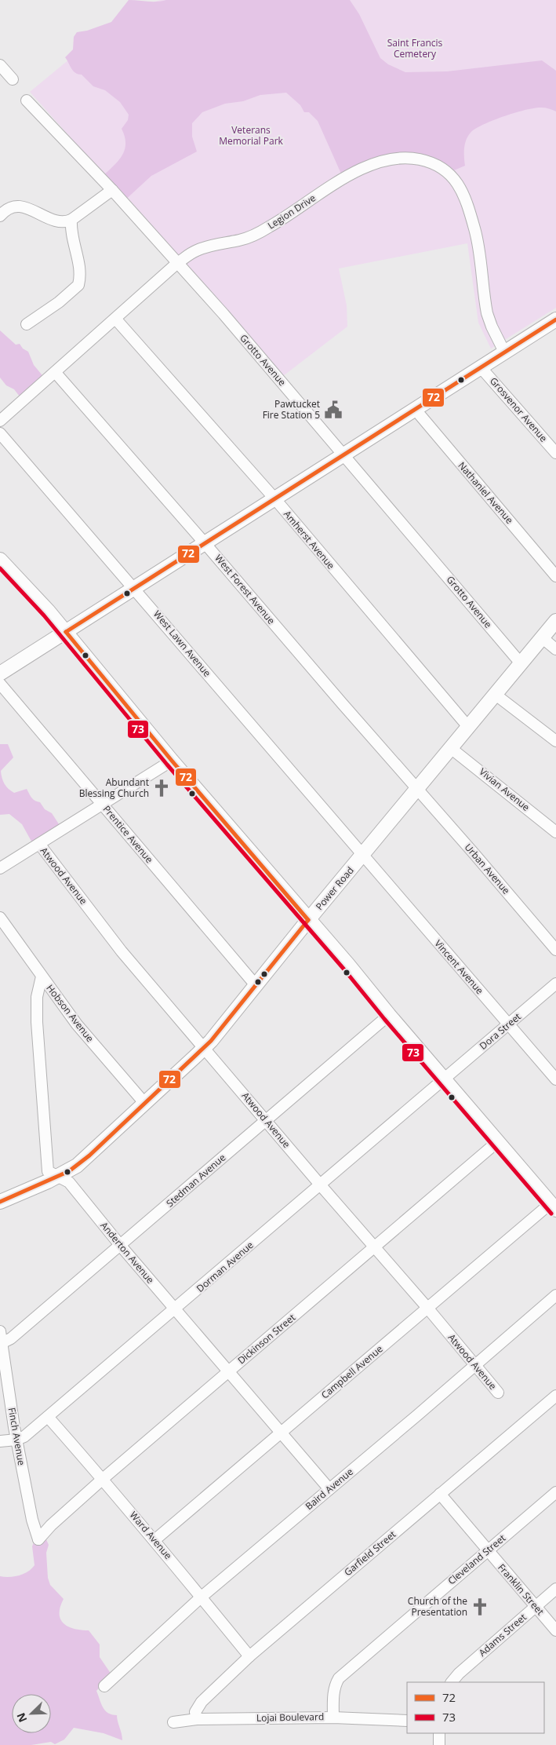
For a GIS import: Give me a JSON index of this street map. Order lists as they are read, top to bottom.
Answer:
{
  "streets": {
    "main road": ["Power Road"],
    "street": [
      "Legion Drive",
      "Grotto Avenue",
      "Grosvenor Avenue",
      "Nathaniel Avenue",
      "Amherst Avenue",
      "West Forest Avenue",
      "West Lawn Avenue",
      "Vivian Avenue",
      "Prentice Avenue",
      "Urban Avenue",
      "Atwood Avenue",
      "Vincent Avenue",
      "Hobson Avenue",
      "Dora Street",
      "Stedman Avenue",
      "Anderton Avenue",
      "Dorman Avenue",
      "Dickinson Street",
      "Campbell Avenue",
      "Finch Avenue",
      "Baird Avenue",
      "Ward Avenue",
      "Garfield Street",
      "Cleveland Street",
      "Franklin Street",
      "Adams Street",
      "Lojai Boulevard"
    ]
  },
  "crossings": [
    ["Legion Drive", "Grotto Avenue"],
    ["Legion Drive", "Amherst Avenue"],
    ["Legion Drive", "West Forest Avenue"],
    ["Grotto Avenue", "Power Road"],
    ["Amherst Avenue", "Power Road"],
    ["West Forest Avenue", "Urban Avenue"],
    ["West Forest Avenue", "Power Road"],
    ["West Lawn Avenue", "Power Road"],
    ["West Lawn Avenue", "Vincent Avenue"],
    ["Vivian Avenue", "Power Road"],
    ["Prentice Avenue", "Power Road"],
    ["Urban Avenue", "Power Road"],
    ["Atwood Avenue", "Power Road"],
    ["Atwood Avenue", "Stedman Avenue"],
    ["Atwood Avenue", "Dorman Avenue"],
    ["Atwood Avenue", "Dickinson Street"],
    ["Atwood Avenue", "Campbell Avenue"],
    ["Atwood Avenue", "Baird Avenue"],
    ["Power Road", "Vincent Avenue"],
    ["Power Road", "Hobson Avenue"],
    ["Power Road", "Anderton Avenue"],
    ["Vincent Avenue", "Dora Street"],
    ["Hobson Avenue", "Anderton Avenue"],
    ["Dora Street", "Dorman Avenue"],
    ["Stedman Avenue", "Anderton Avenue"],
    ["Stedman Avenue", "Finch Avenue"],
    ["Anderton Avenue", "Dorman Avenue"],
    ["Anderton Avenue", "Dickinson Street"],
    ["Anderton Avenue", "Campbell Avenue"],
    ["Anderton Avenue", "Baird Avenue"],
    ["Dorman Avenue", "Finch Avenue"],
    ["Dorman Avenue", "Ward Avenue"],
    ["Dickinson Street", "Finch Avenue"],
    ["Dickinson Street", "Ward Avenue"],
    ["Campbell Avenue", "Ward Avenue"],
    ["Baird Avenue", "Ward Avenue"],
    ["Ward Avenue", "Garfield Street"],
    ["Garfield Street", "Franklin Street"],
    ["Garfield Street", "Lojai Boulevard"],
    ["Cleveland Street", "Franklin Street"],
    ["Cleveland Street", "Lojai Boulevard"],
    ["Franklin Street", "Adams Street"]
  ],
  "parks": ["Saint Francis Cemetery", "Veterans Memorial Park"],
  "places": {
    "public building": ["Pawtucket Fire Station 5"],
    "church": ["Abundant Blessing Church", "Church of the Presentation"]
  },
  "lines": ["transit line 72", "transit line 73"],
  "legend": ["72", "73"],
  "north": "bottom left"
}
